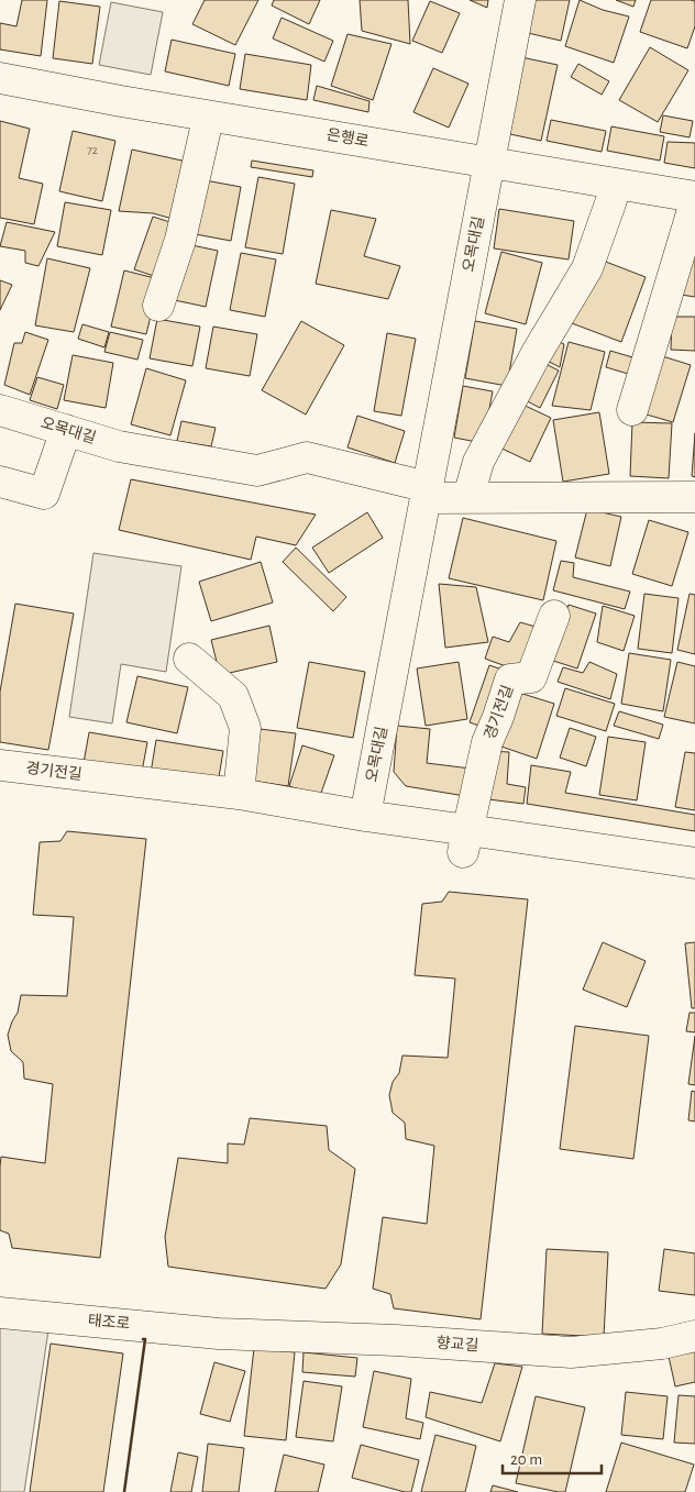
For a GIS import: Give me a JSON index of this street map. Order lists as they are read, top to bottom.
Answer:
{
  "streets": {
    "street": [
      "은행로",
      "오목대길",
      "경기전길",
      "태조로",
      "향교길"
    ]
  },
  "crossings": [
    ["은행로", "오목대길"],
    ["오목대길", "경기전길"],
    ["태조로", "향교길"]
  ],
  "house_numbers": ["72"],
  "scale_bar": "20 m"
}
